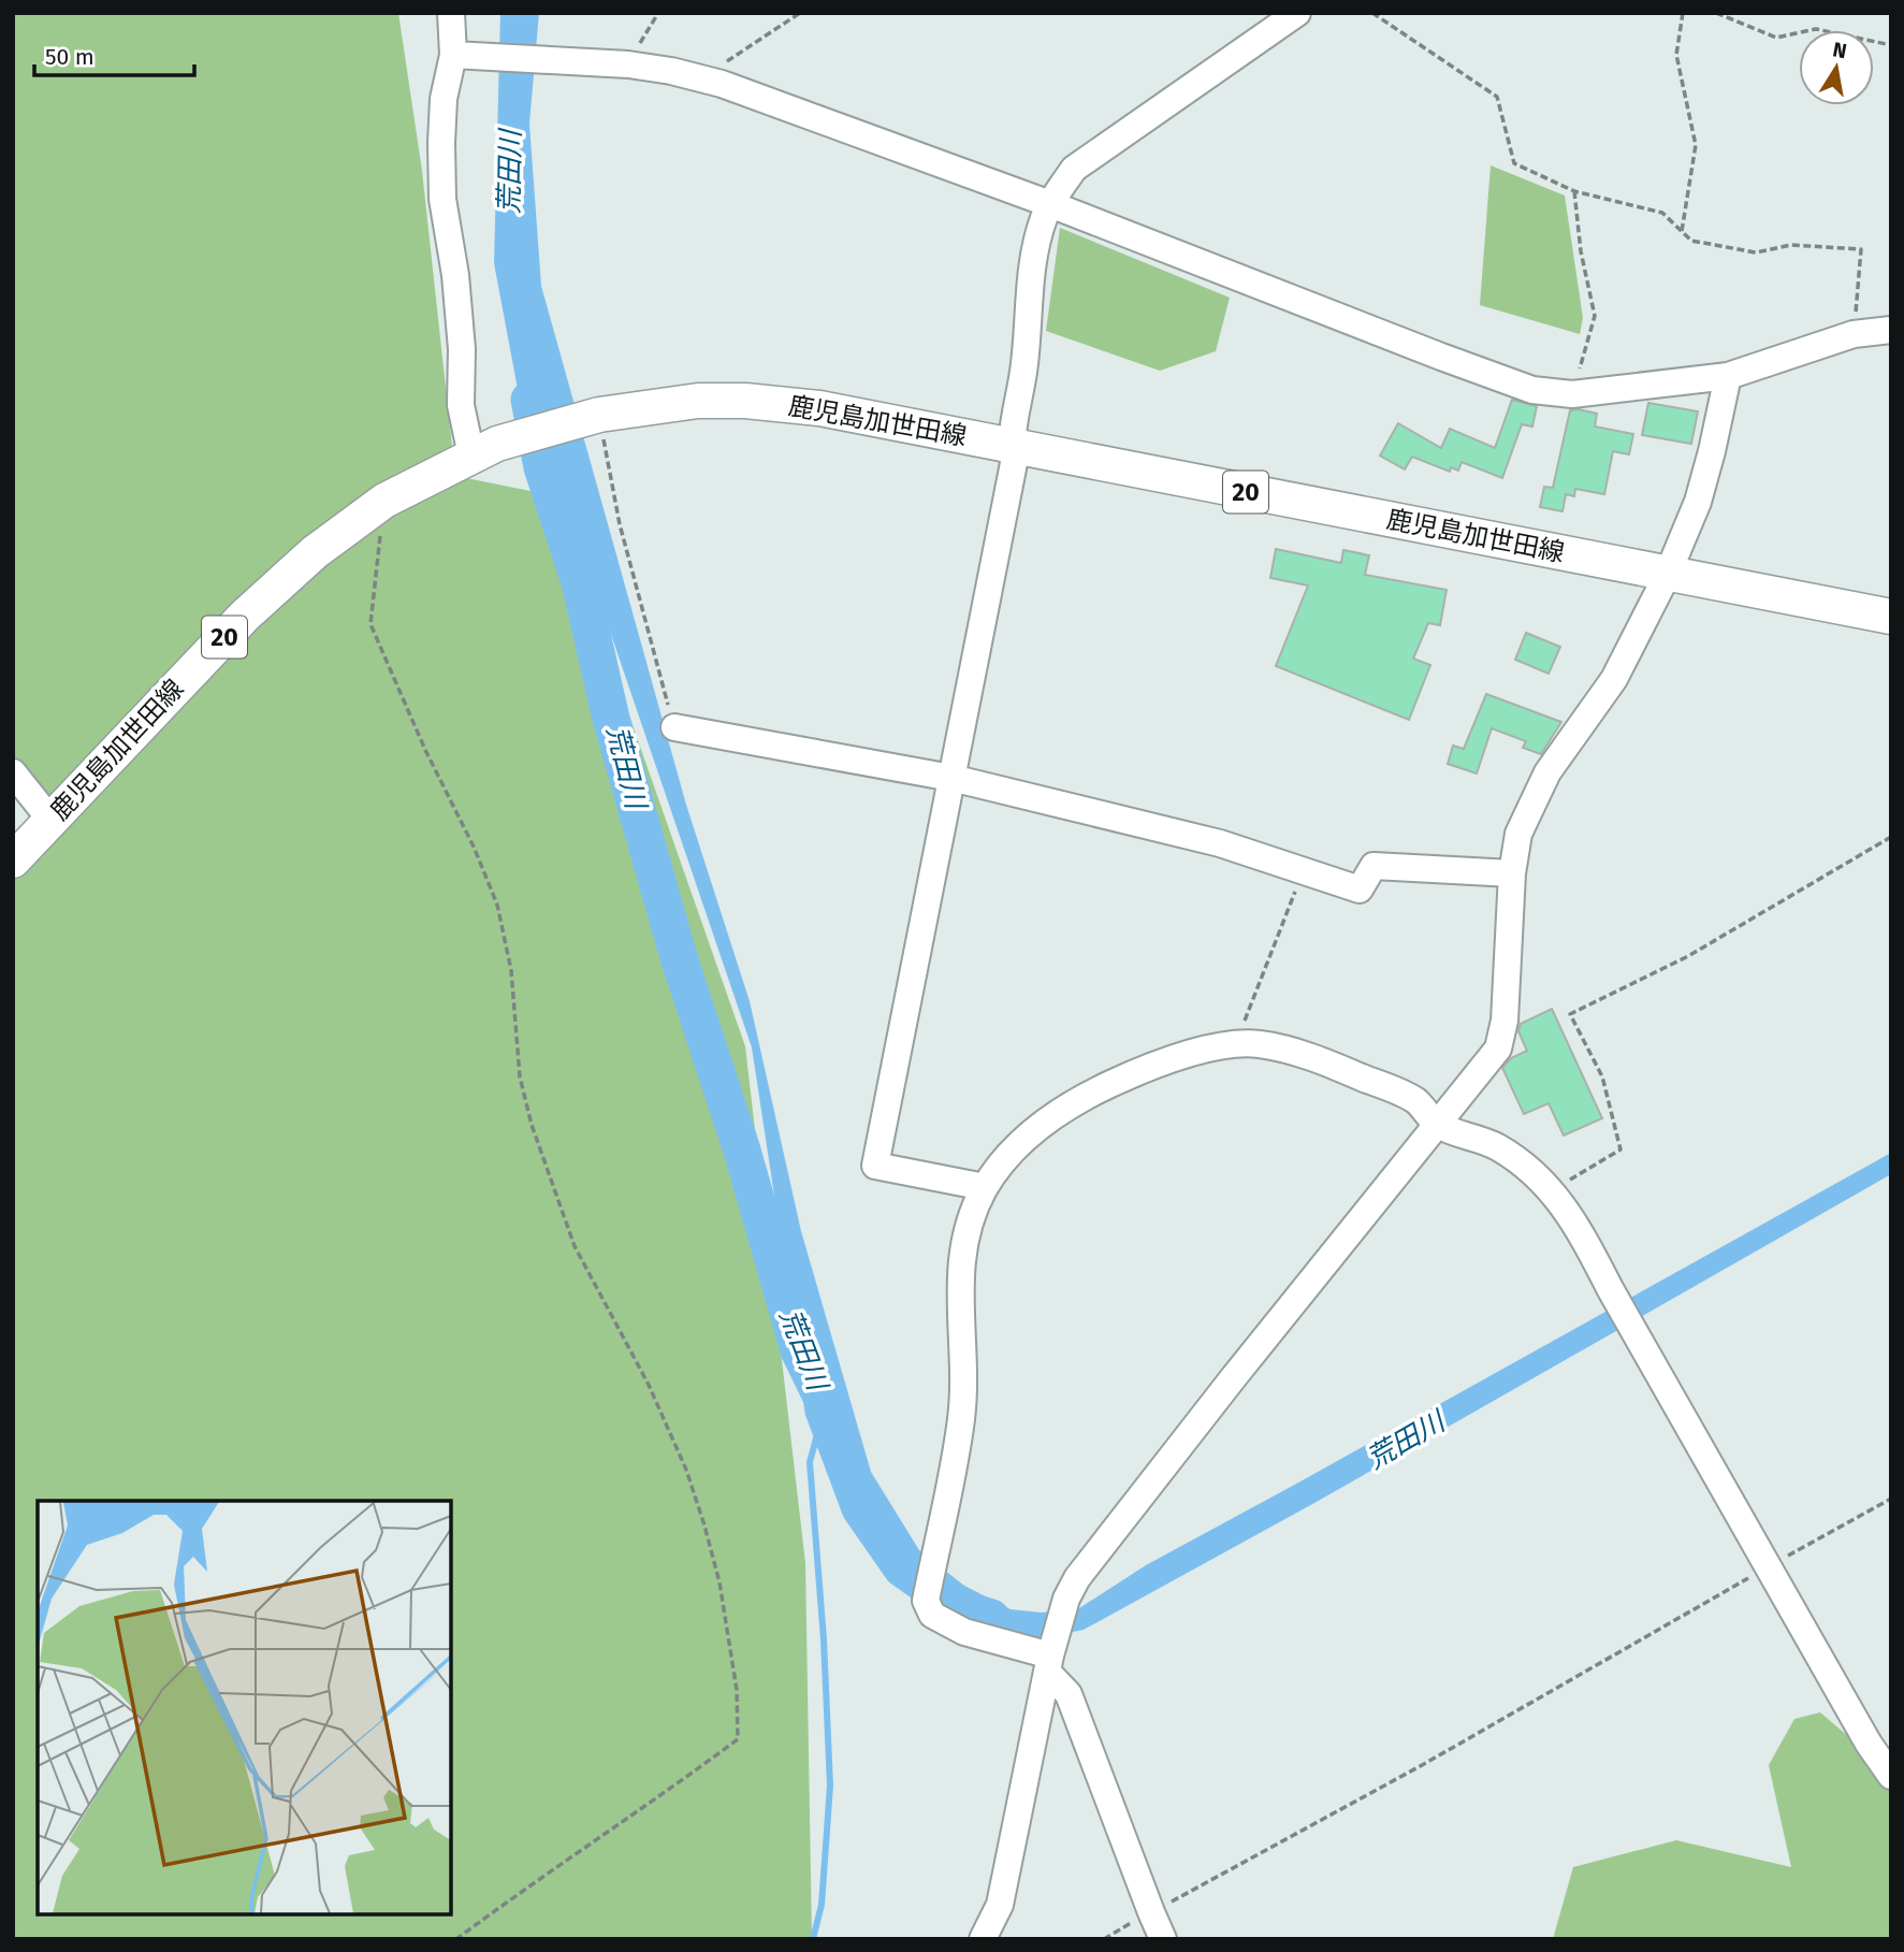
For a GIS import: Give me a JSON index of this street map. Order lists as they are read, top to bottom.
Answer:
{
  "streets": {
    "main road": ["鹿児島加世田線", "20"]
  },
  "water": ["荒田川"],
  "scale_bar": "50 m",
  "north": "top"
}
